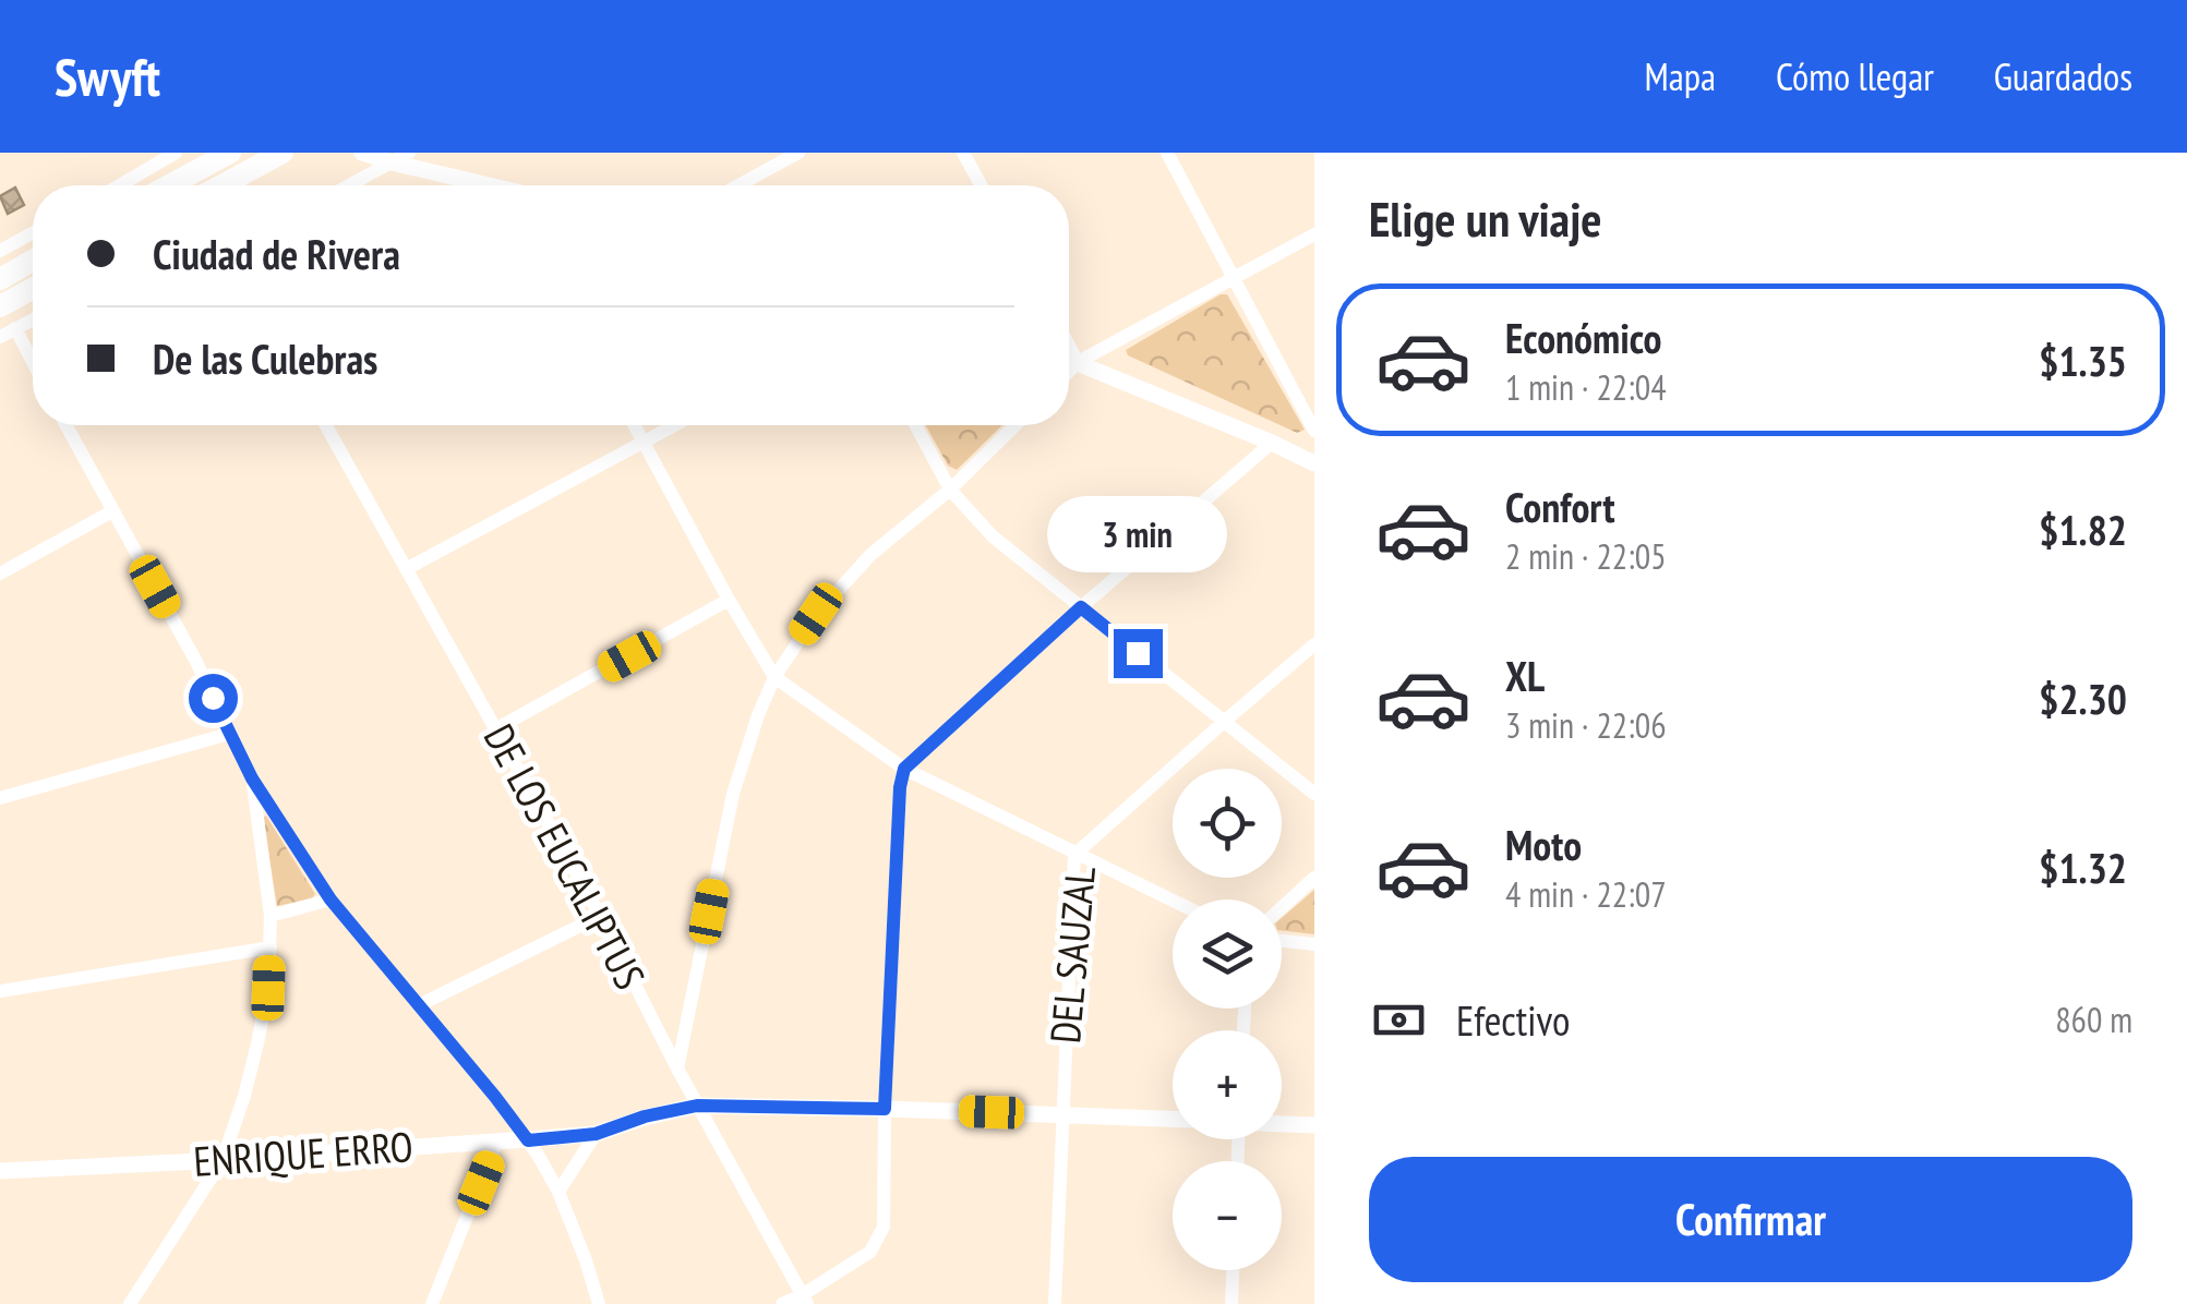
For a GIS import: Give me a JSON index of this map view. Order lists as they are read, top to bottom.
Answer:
{
  "streets": {
    "street": ["DE LOS EUCALIPTUS", "DEL SAUZAL", "ENRIQUE ERRO"]
  },
  "crossings": [
    ["DE LOS EUCALIPTUS", "ENRIQUE ERRO"],
    ["DEL SAUZAL", "ENRIQUE ERRO"]
  ],
  "page": {
    "header": "Swyft",
    "nav": ["Mapa", "Cómo llegar", "Guardados"],
    "heading": "Elige un viaje",
    "banner": ["Ciudad de Rivera", "De las Culebras"],
    "list": [
      {
        "name": "Económico",
        "note": "1 min · 22:04",
        "value": "$1.35"
      },
      {
        "name": "Confort",
        "note": "2 min · 22:05",
        "value": "$1.82"
      },
      {
        "name": "XL",
        "note": "3 min · 22:06",
        "value": "$2.30"
      },
      {
        "name": "Moto",
        "note": "4 min · 22:07",
        "value": "$1.32"
      }
    ],
    "bubble": "3 min",
    "map_buttons": ["+", "−"],
    "pay": ["Efectivo", "860 m"],
    "buttons": "Confirmar"
  }
}
